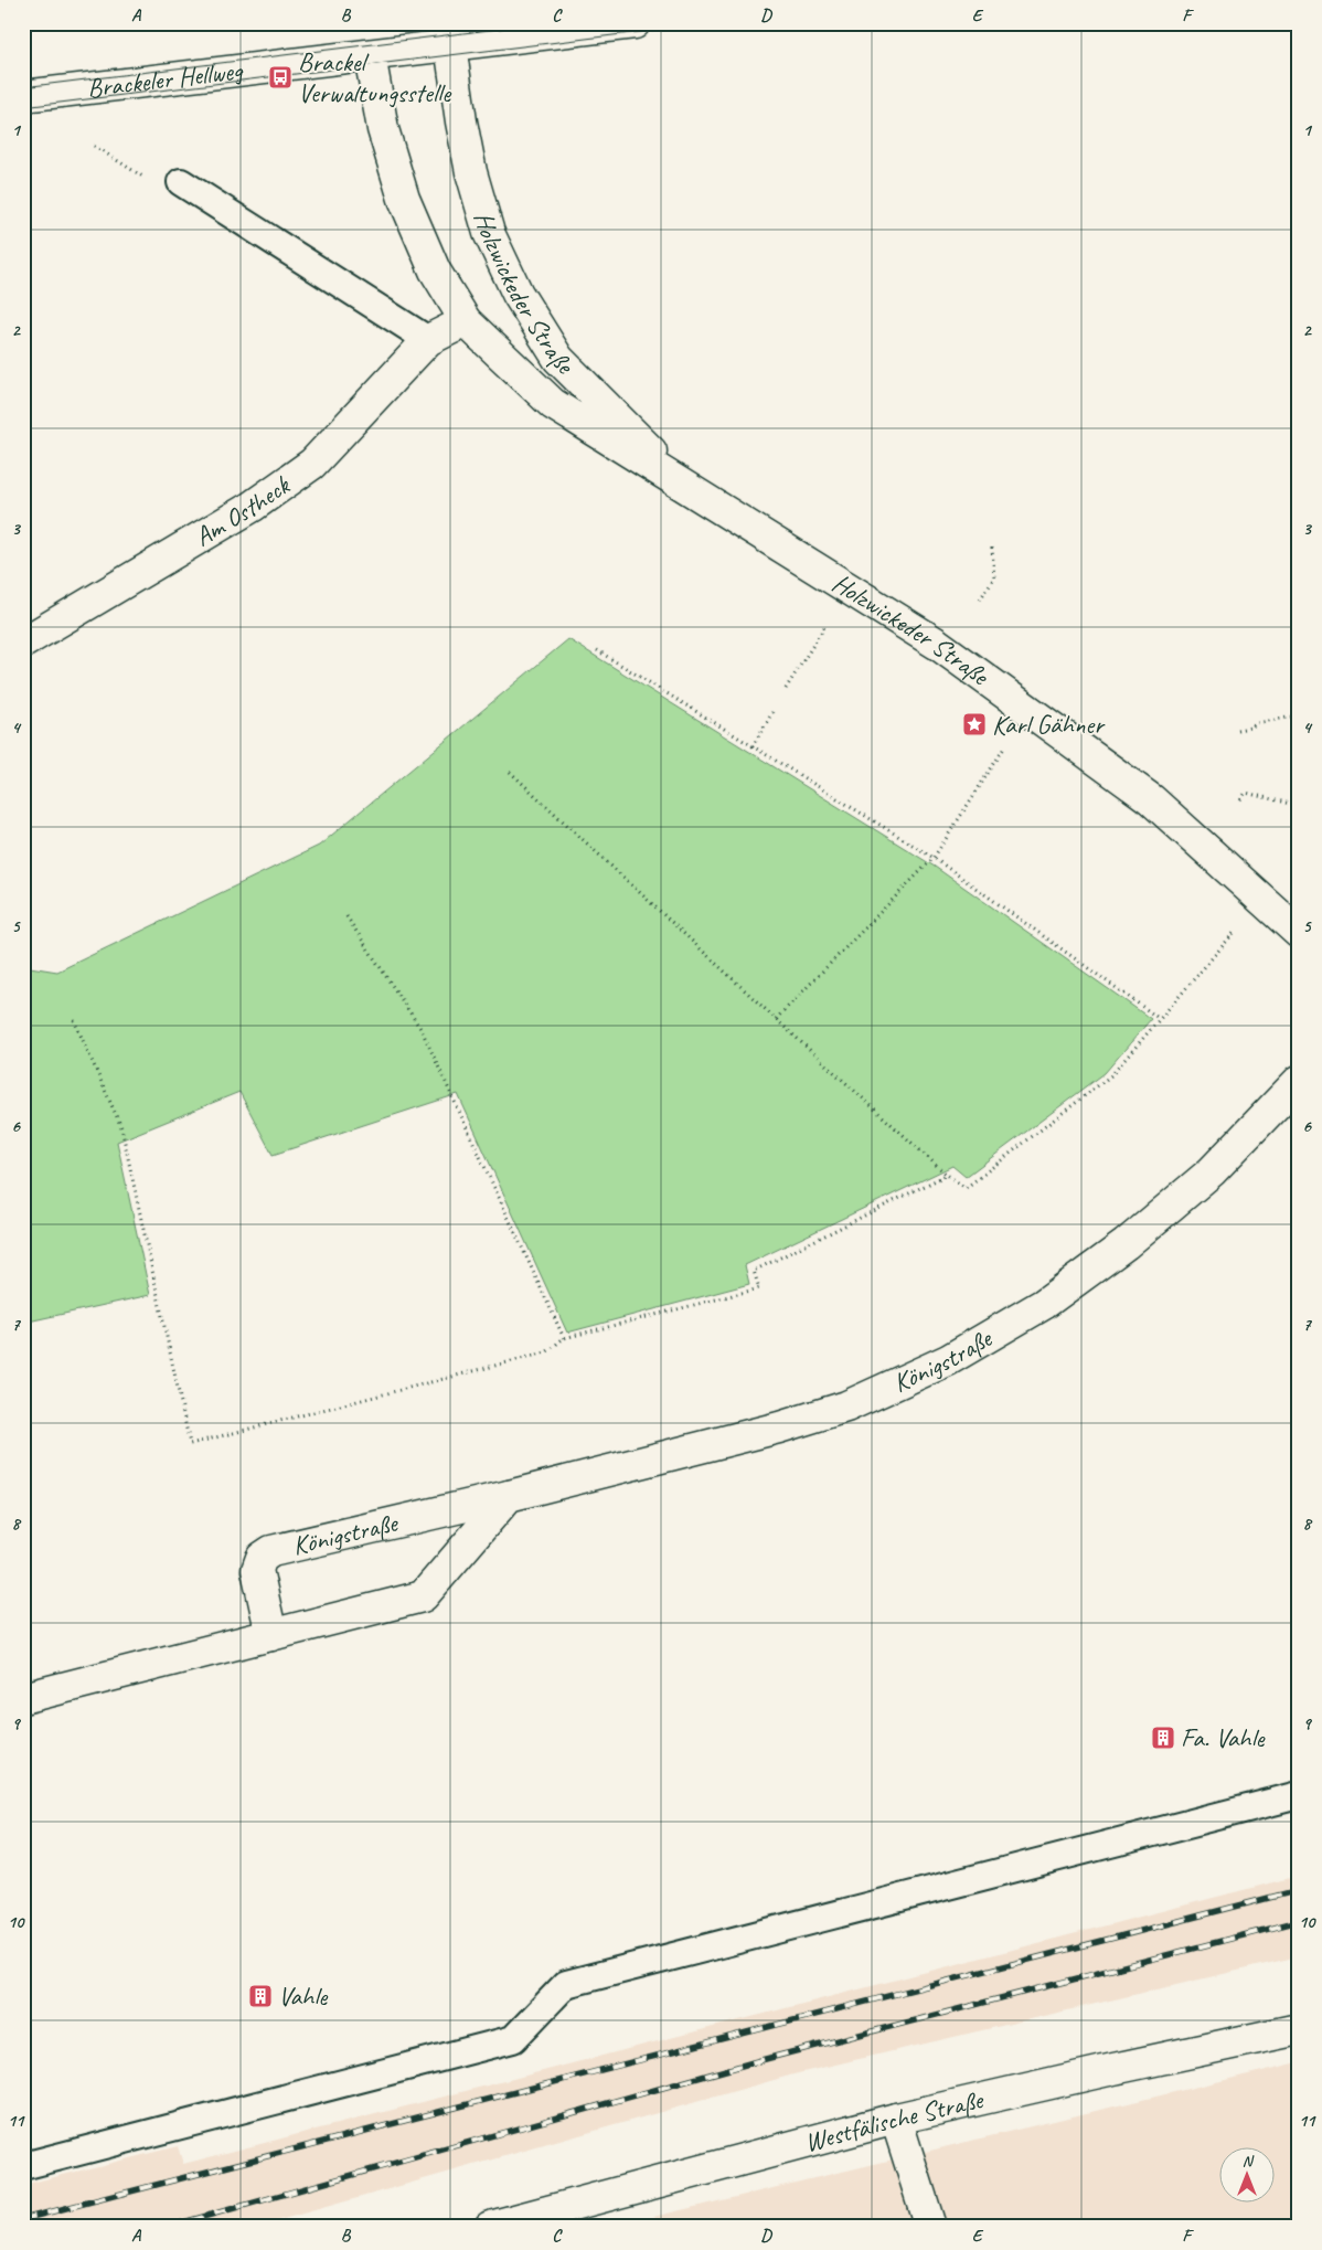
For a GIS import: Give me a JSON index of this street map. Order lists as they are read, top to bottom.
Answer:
{
  "streets": {
    "street": [
      "Brackeler Hellweg",
      "Holzwickeder Straße",
      "Am Ostheck",
      "Königstraße",
      "Westfälische Straße"
    ]
  },
  "crossings": [
    ["Brackeler Hellweg", "Holzwickeder Straße"]
  ],
  "places": {
    "bus stop": ["Brackel Verwaltungsstelle"],
    "place": ["Karl Gähner"],
    "building": ["Fa. Vahle", "Vahle"]
  },
  "north": "top",
  "grid": {
    "columns": [
      "A",
      "B",
      "C",
      "D",
      "E",
      "F"
    ],
    "rows": [
      "1",
      "2",
      "3",
      "4",
      "5",
      "6",
      "7",
      "8",
      "9",
      "10",
      "11"
    ]
  }
}
